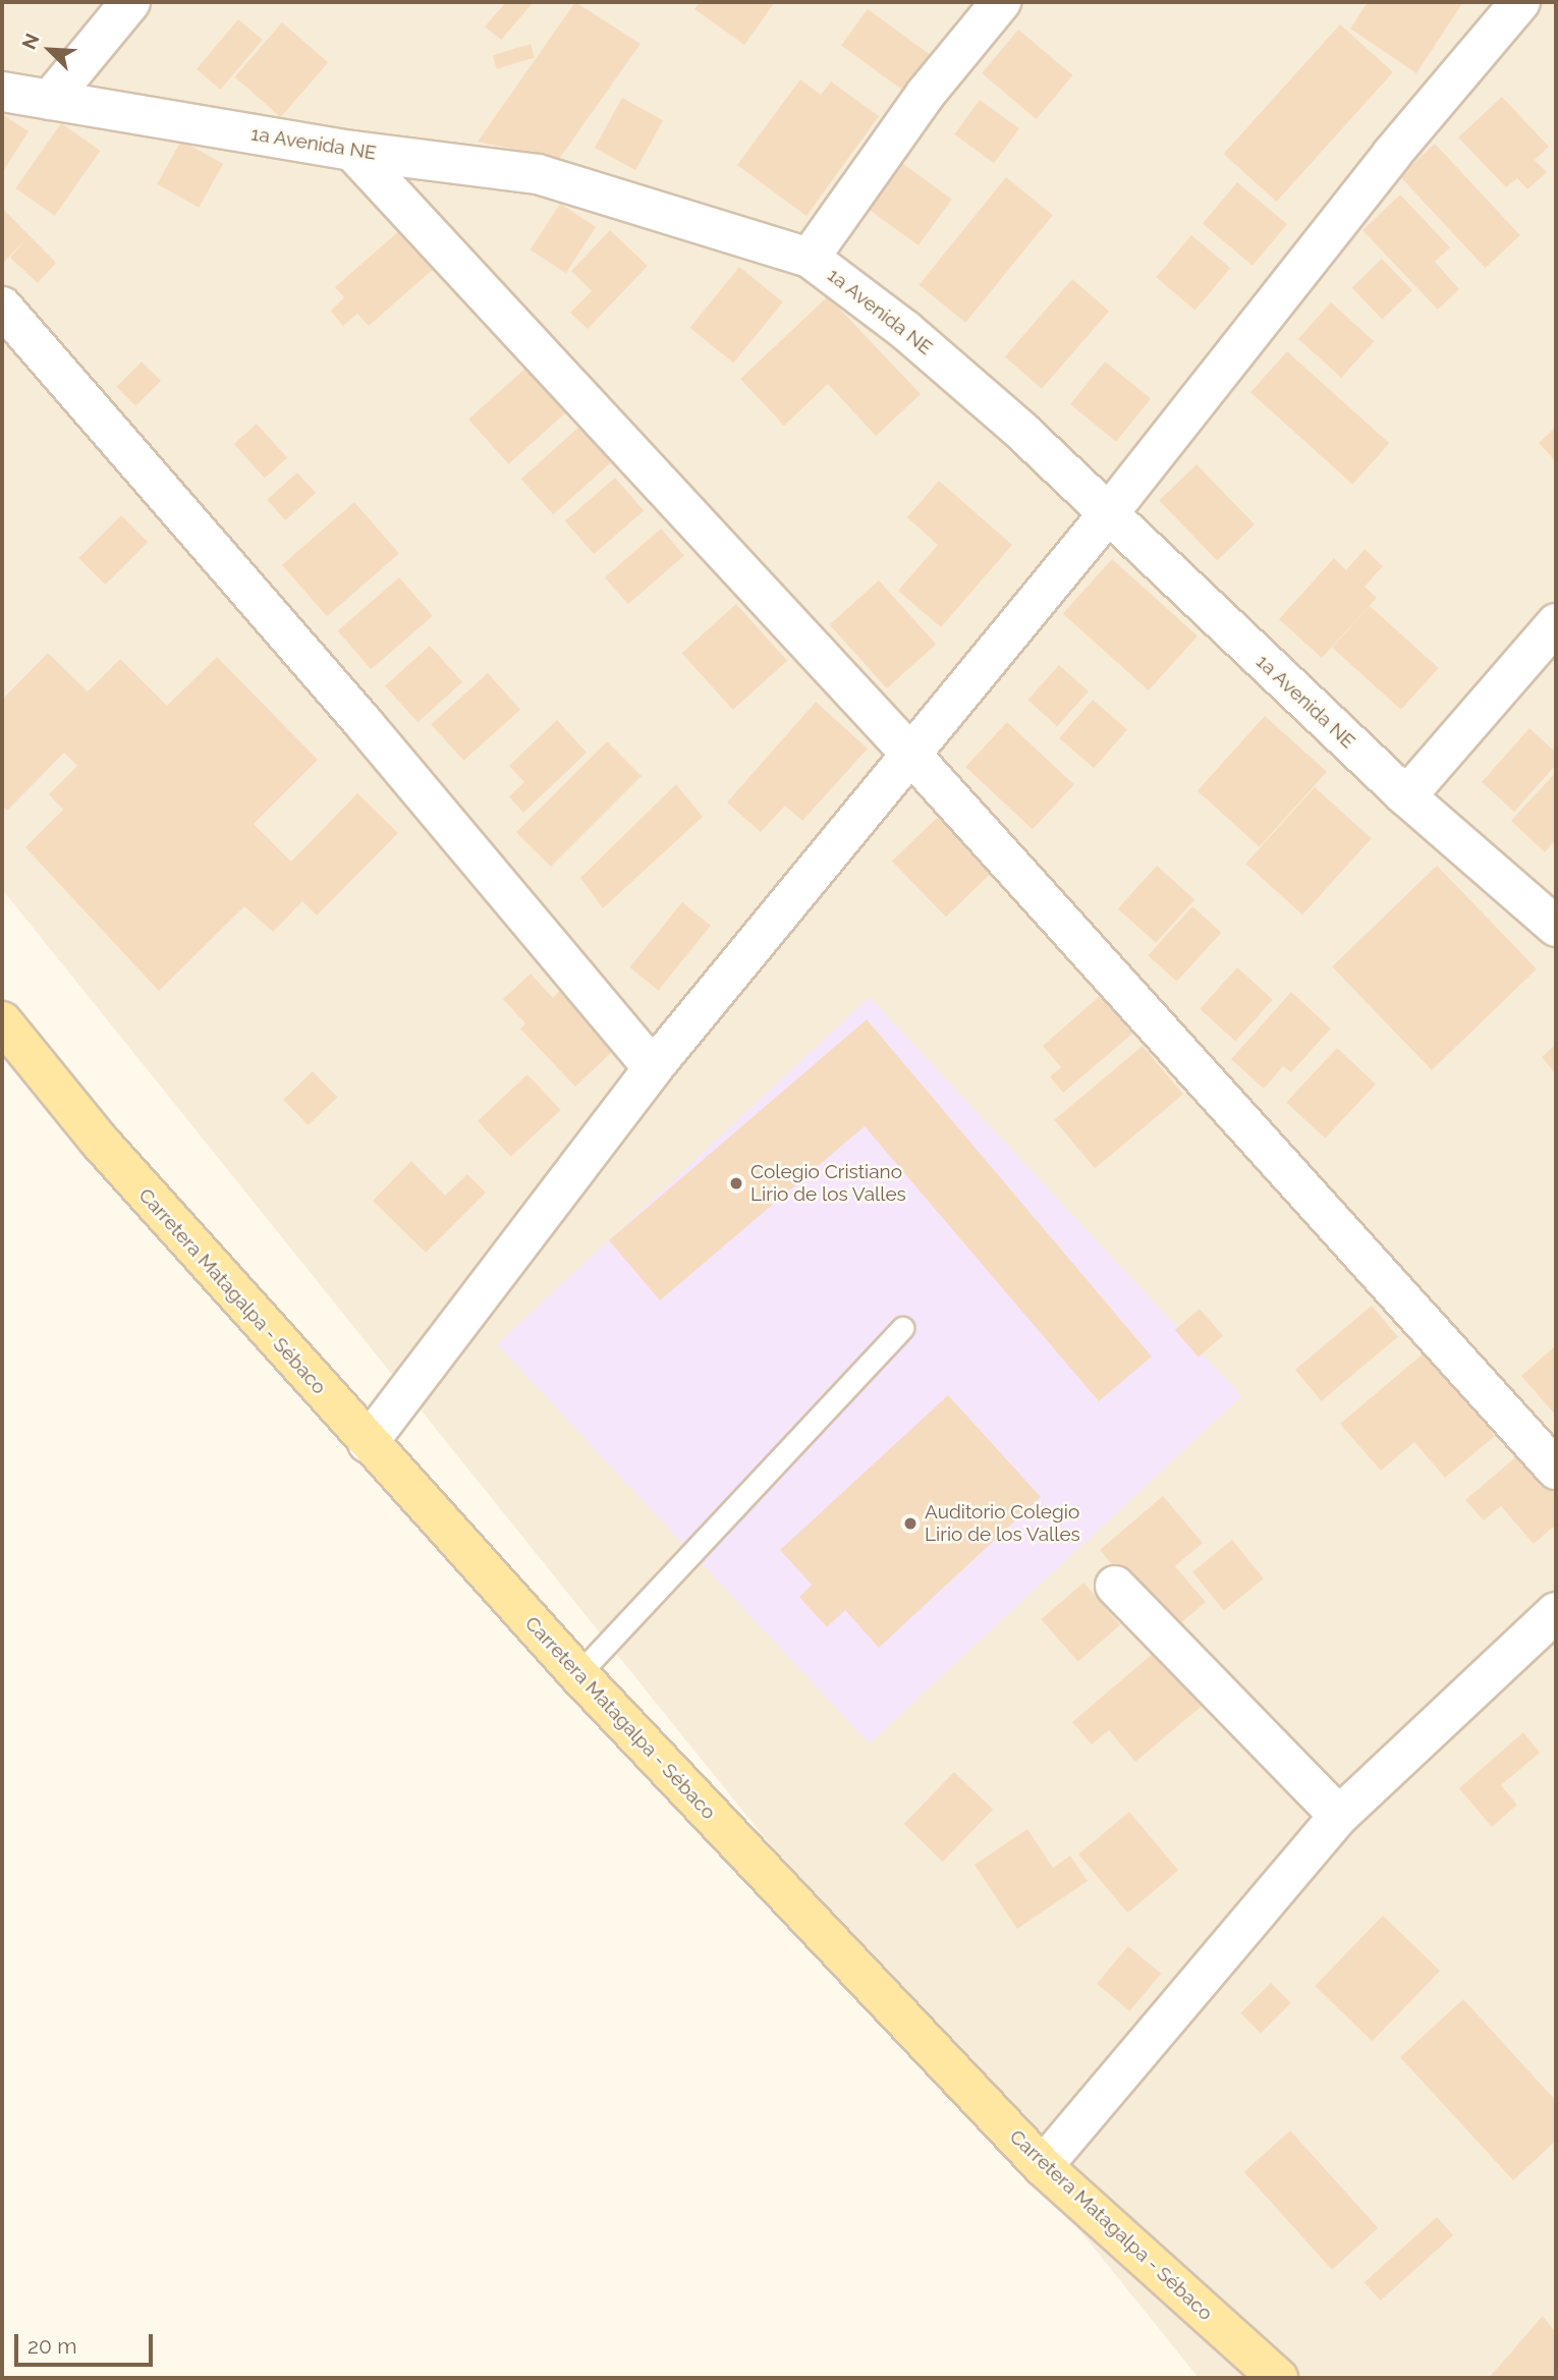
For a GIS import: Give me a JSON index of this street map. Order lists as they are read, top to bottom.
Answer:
{
  "streets": {
    "main road": ["Carretera Matagalpa - Sébaco"],
    "street": ["1a Avenida NE"]
  },
  "places": ["Colegio Cristiano Lirio de los Valles", "Auditorio Colegio Lirio de los Valles"],
  "scale_bar": "20 m",
  "north": "top left"
}
